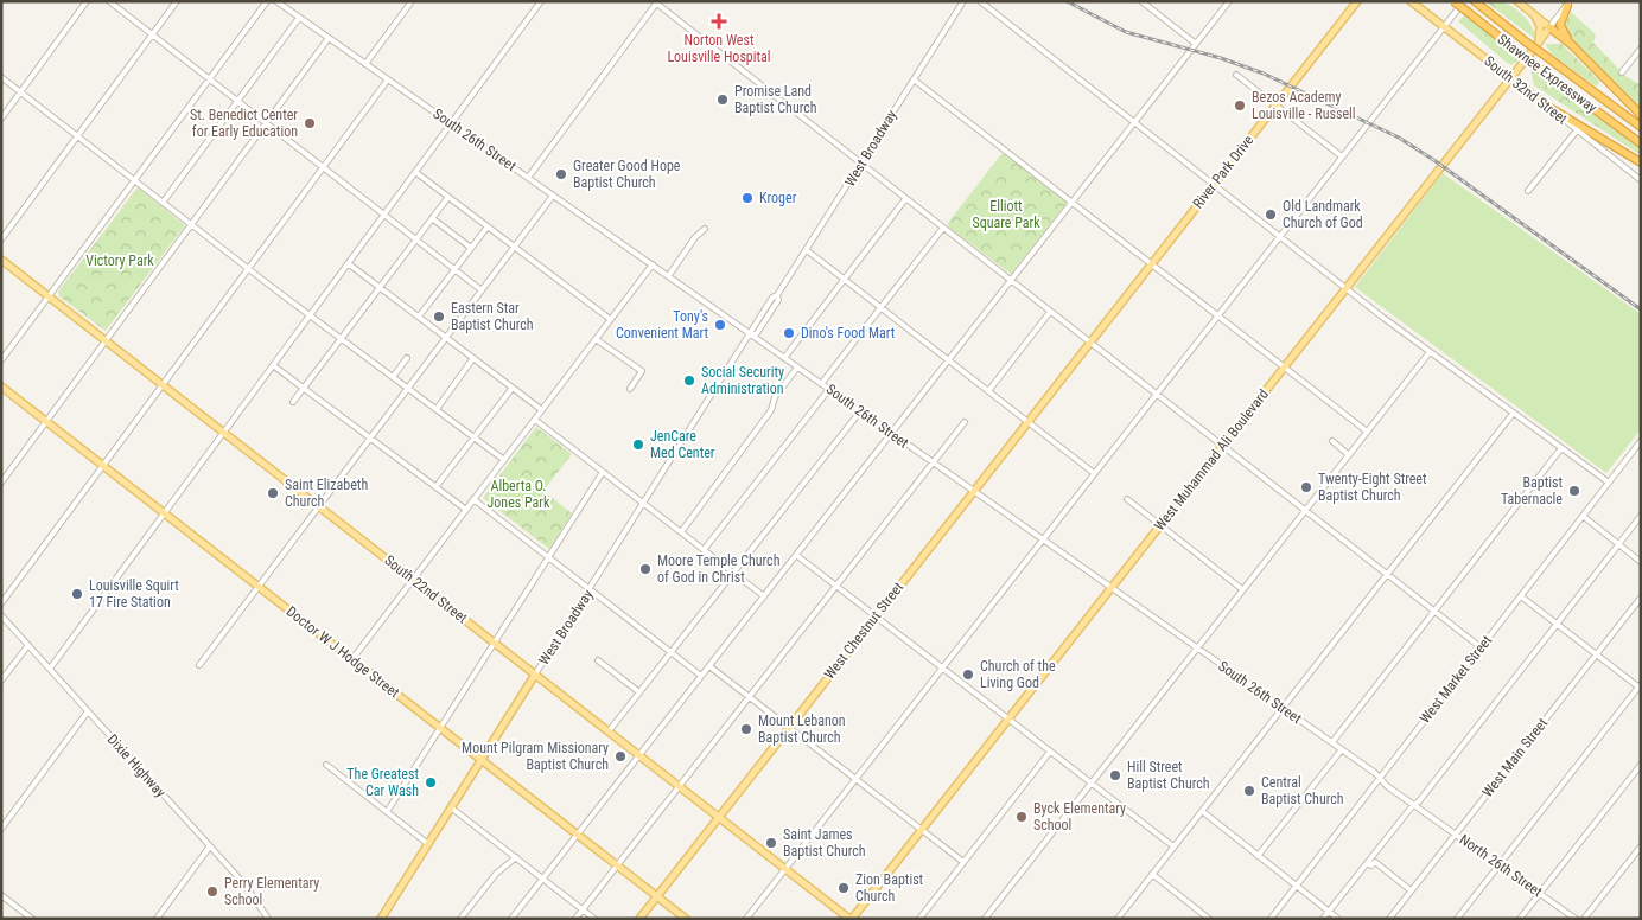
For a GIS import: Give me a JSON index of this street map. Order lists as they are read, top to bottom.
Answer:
{
  "streets": {
    "highway": ["Shawnee Expressway"],
    "main road": [
      "South 32nd Street",
      "West Broadway",
      "River Park Drive",
      "West Muhammad Ali Boulevard",
      "South 22nd Street",
      "West Chestnut Street",
      "Doctor W J Hodge Street"
    ],
    "street": [
      "South 26th Street",
      "West Market Street",
      "West Main Street",
      "Dixie Highway",
      "North 26th Street"
    ]
  },
  "crossings": [
    ["South 32nd Street", "West Muhammad Ali Boulevard"],
    ["South 26th Street", "West Broadway"],
    ["South 26th Street", "West Muhammad Ali Boulevard"],
    ["South 26th Street", "West Chestnut Street"],
    ["South 26th Street", "West Market Street"],
    ["South 26th Street", "West Main Street"],
    ["South 26th Street", "North 26th Street"],
    ["West Broadway", "South 22nd Street"],
    ["West Broadway", "Doctor W J Hodge Street"],
    ["River Park Drive", "West Chestnut Street"],
    ["West Muhammad Ali Boulevard", "South 22nd Street"],
    ["South 22nd Street", "West Chestnut Street"],
    ["West Chestnut Street", "Doctor W J Hodge Street"],
    ["West Main Street", "North 26th Street"]
  ],
  "parks": ["Elliott Square Park", "Victory Park", "Alberta O. Jones Park"],
  "places": {
    "health": ["Norton West Louisville Hospital"],
    "other": [
      "Promise Land Baptist Church",
      "Bezos Academy Louisville - Russell",
      "St. Benedict Center for Early Education",
      "Greater Good Hope Baptist Church",
      "Kroger",
      "Old Landmark Church of God",
      "Eastern Star Baptist Church",
      "Tony's Convenient Mart",
      "Dino's Food Mart",
      "Social Security Administration",
      "JenCare Med Center",
      "Twenty-Eight Street Baptist Church",
      "Baptist Tabernacle",
      "Saint Elizabeth Church",
      "Moore Temple Church of God in Christ",
      "Louisville Squirt 17 Fire Station",
      "Church of the Living God",
      "Mount Lebanon Baptist Church",
      "Mount Pilgram Missionary Baptist Church",
      "Hill Street Baptist Church",
      "The Greatest Car Wash",
      "Central Baptist Church",
      "Byck Elementary School",
      "Saint James Baptist Church",
      "Zion Baptist Church",
      "Perry Elementary School"
    ]
  }
}
